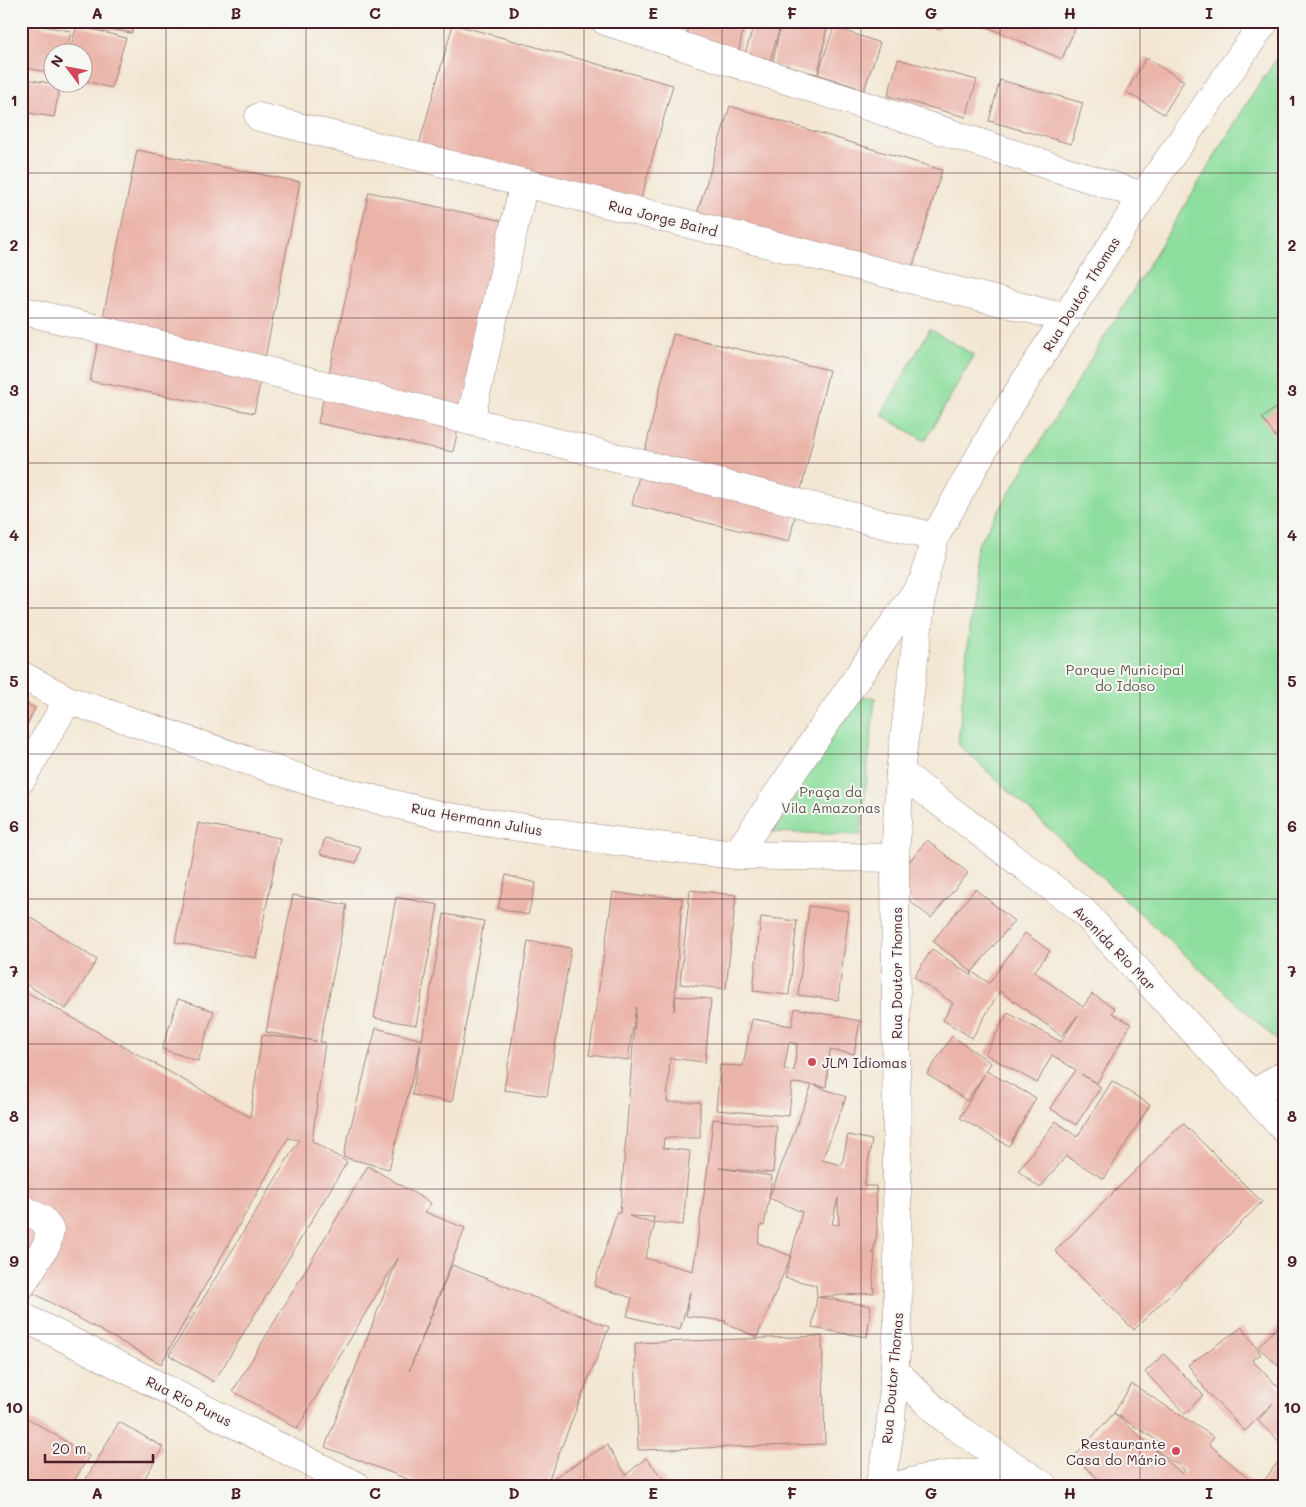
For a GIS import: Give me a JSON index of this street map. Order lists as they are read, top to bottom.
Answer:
{
  "streets": {
    "street": [
      "Rua Jorge Baird",
      "Rua Doutor Thomas",
      "Rua Hermann Julius",
      "Avenida Rio Mar",
      "Rua Rio Purus"
    ]
  },
  "crossings": [
    ["Rua Jorge Baird", "Rua Doutor Thomas"],
    ["Rua Doutor Thomas", "Rua Hermann Julius"],
    ["Rua Doutor Thomas", "Avenida Rio Mar"]
  ],
  "parks": ["Parque Municipal do Idoso", "Praça da Vila Amazonas"],
  "places": ["JLM Idiomas", "Restaurante Casa do Mário"],
  "scale_bar": "20 m",
  "north": "top left",
  "grid": {
    "columns": [
      "A",
      "B",
      "C",
      "D",
      "E",
      "F",
      "G",
      "H",
      "I"
    ],
    "rows": [
      "1",
      "2",
      "3",
      "4",
      "5",
      "6",
      "7",
      "8",
      "9",
      "10"
    ]
  }
}
